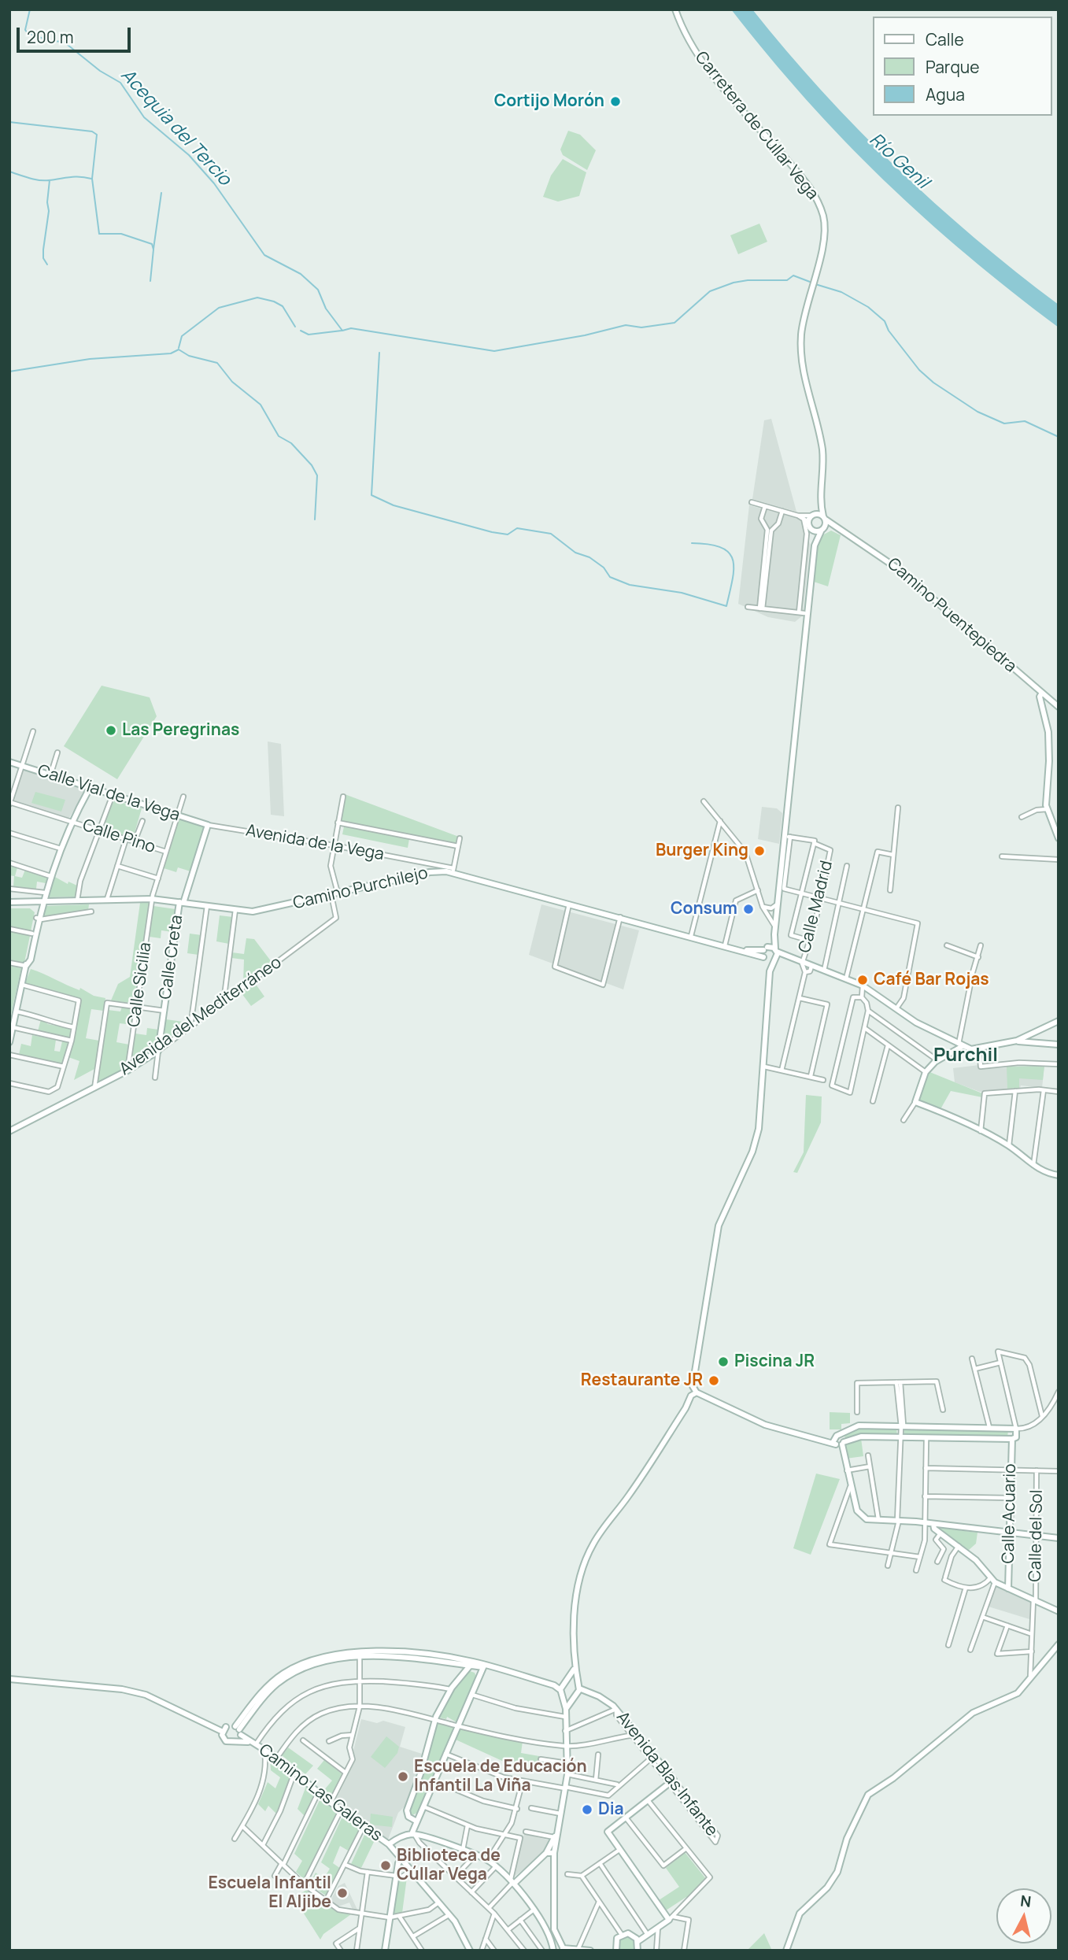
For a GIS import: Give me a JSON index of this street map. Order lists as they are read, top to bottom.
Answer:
{
  "streets": {
    "street": [
      "Carretera de Cúllar Vega",
      "Camino Puentepiedra",
      "Calle Vial de la Vega",
      "Calle Pino",
      "Avenida de la Vega",
      "Camino Purchilejo",
      "Calle Madrid",
      "Calle Creta",
      "Calle Sicilia",
      "Avenida del Mediterráneo",
      "Calle Acuario",
      "Calle del Sol",
      "Avenida Blas Infante",
      "Camino Las Galeras"
    ]
  },
  "crossings": [
    ["Calle Vial de la Vega", "Avenida de la Vega"],
    ["Calle Vial de la Vega", "Calle Creta"],
    ["Calle Vial de la Vega", "Calle Sicilia"],
    ["Calle Pino", "Calle Sicilia"],
    ["Avenida de la Vega", "Camino Purchilejo"],
    ["Avenida de la Vega", "Calle Creta"],
    ["Camino Purchilejo", "Calle Creta"],
    ["Camino Purchilejo", "Calle Sicilia"],
    ["Camino Purchilejo", "Avenida del Mediterráneo"],
    ["Calle Creta", "Avenida del Mediterráneo"],
    ["Calle Sicilia", "Avenida del Mediterráneo"]
  ],
  "districts": ["Purchil"],
  "water": ["Acequia del Tercio", "Río Genil"],
  "places": [
    "Cortijo Morón",
    "Las Peregrinas",
    "Burger King",
    "Consum",
    "Café Bar Rojas",
    "Piscina JR",
    "Restaurante JR",
    "Escuela de Educación Infantil La Viña",
    "Dia",
    "Biblioteca de Cúllar Vega",
    "Escuela Infantil El Aljibe"
  ],
  "legend": ["Calle", "Parque", "Agua"],
  "scale_bar": "200 m",
  "north": "top"
}
